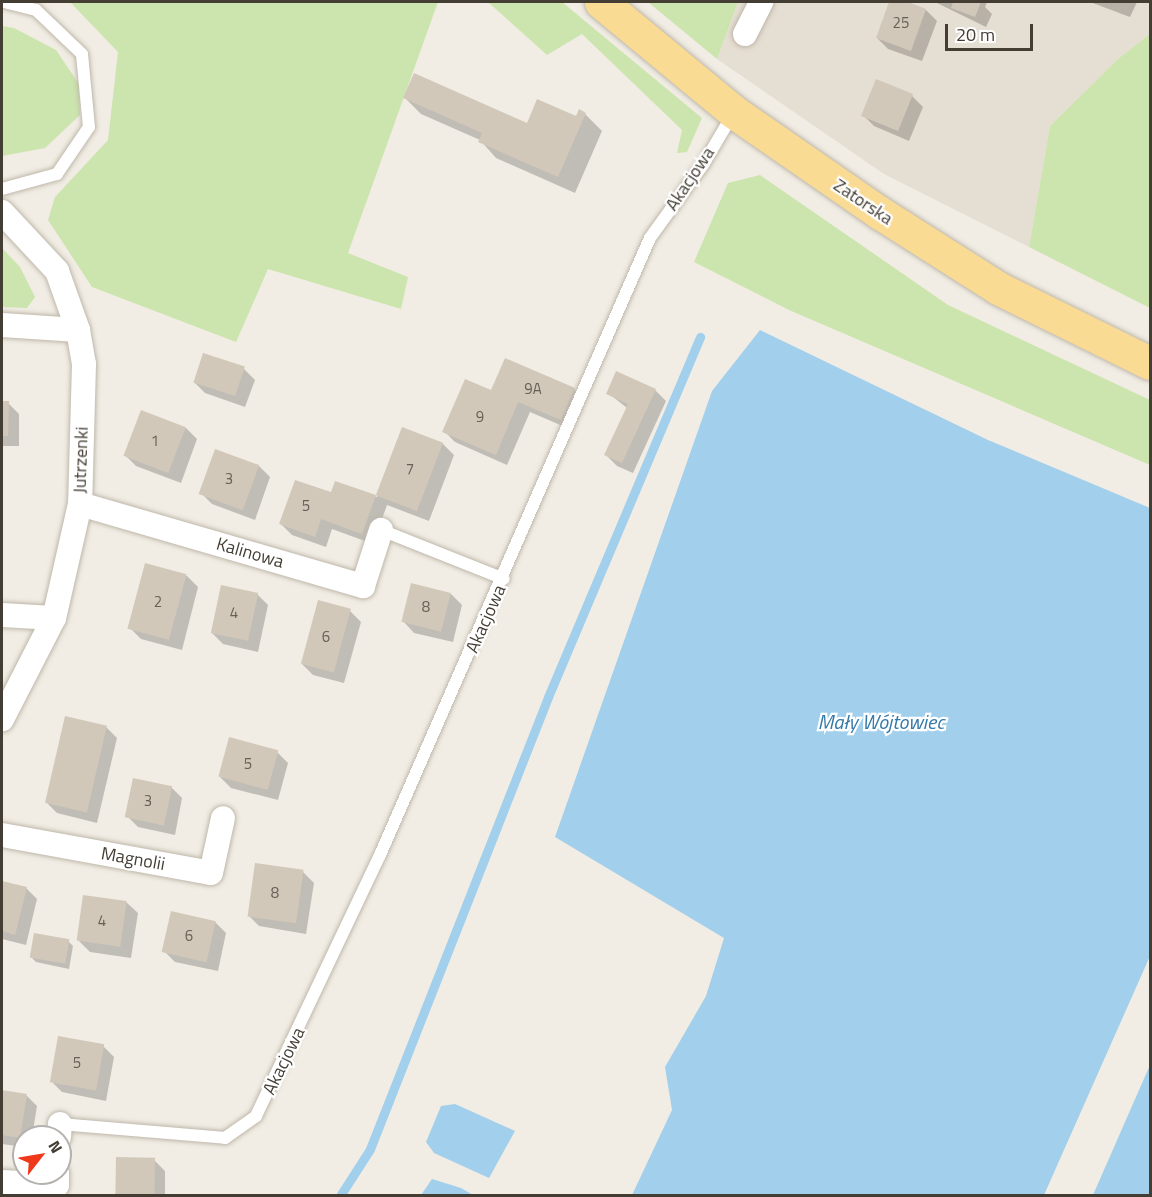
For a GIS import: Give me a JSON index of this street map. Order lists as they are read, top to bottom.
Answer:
{
  "streets": {
    "main road": ["Zatorska"],
    "street": ["Jutrzenki", "Kalinowa", "Magnolii"],
    "lane": ["Akacjowa"]
  },
  "crossings": [
    ["Akacjowa", "Zatorska"],
    ["Jutrzenki", "Kalinowa"]
  ],
  "water": ["Mały Wójtowiec"],
  "house_numbers": [
    "25",
    "9A",
    "9",
    "1",
    "7",
    "3",
    "5",
    "2",
    "8",
    "4",
    "6",
    "5",
    "3",
    "8",
    "4",
    "6",
    "5"
  ],
  "scale_bar": "20 m",
  "north": "top right"
}
